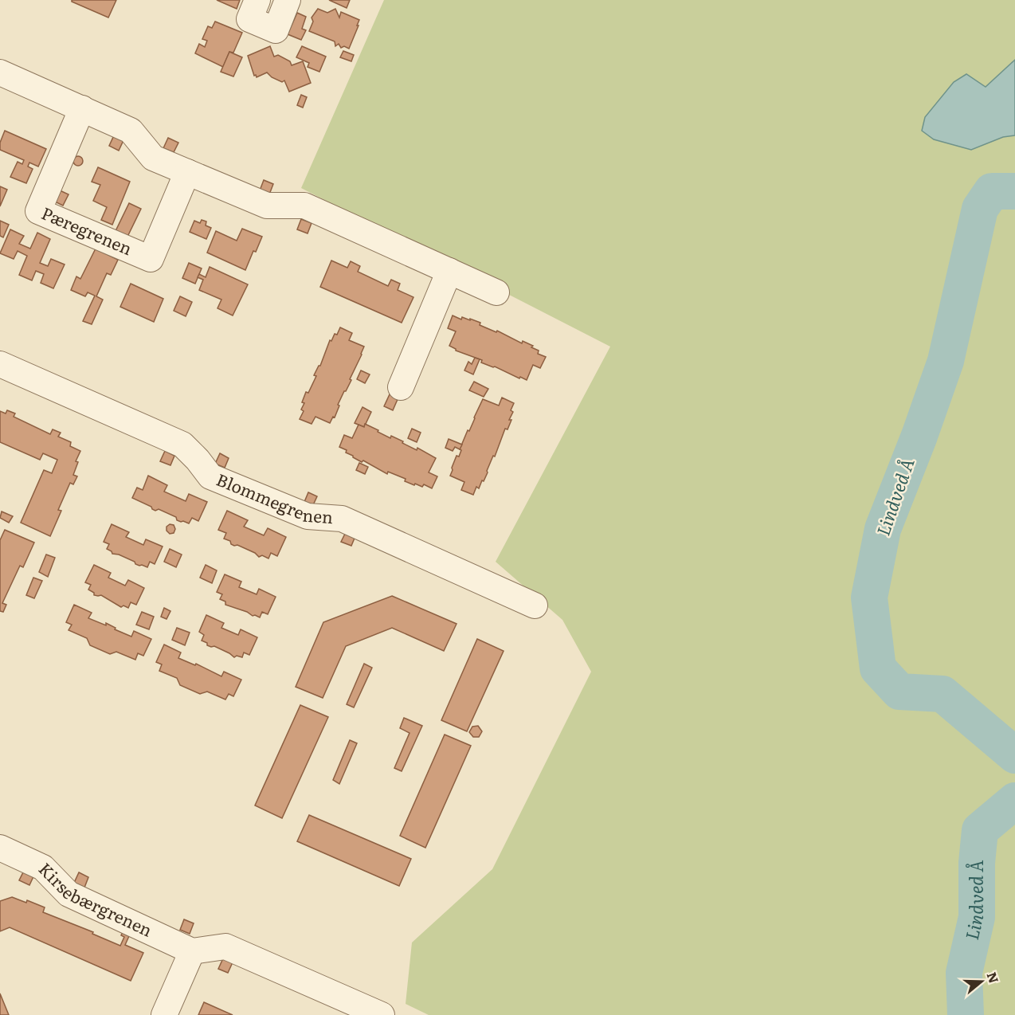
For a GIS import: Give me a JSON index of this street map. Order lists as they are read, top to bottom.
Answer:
{
  "streets": {
    "street": ["Pæregrenen", "Blommegrenen", "Kirsebærgrenen"]
  },
  "water": ["Lindved Å"],
  "north": "right"
}
